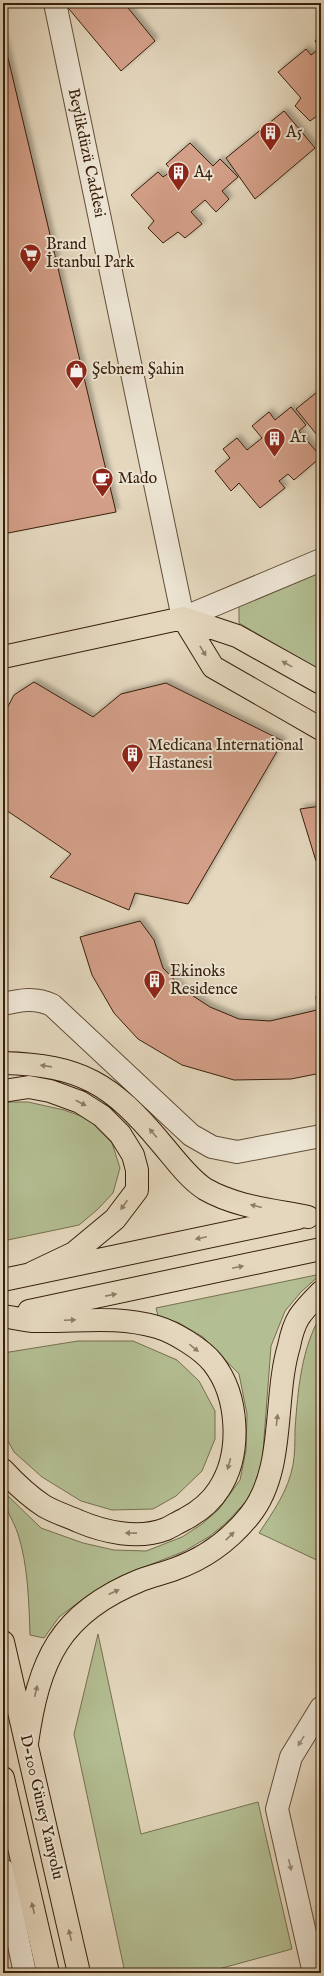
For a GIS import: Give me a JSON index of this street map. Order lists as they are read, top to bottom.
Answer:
{
  "streets": {
    "main road": ["Beylikdüzü Caddesi", "D-100 Güney Yanyolu"]
  },
  "places": {
    "building": [
      "A5",
      "A4",
      "A1",
      "Medicana International Hastanesi",
      "Ekinoks Residence"
    ],
    "supermarket": ["Brand İstanbul Park"],
    "shop": ["Şebnem Şahin"],
    "cafe": ["Mado"]
  }
}
